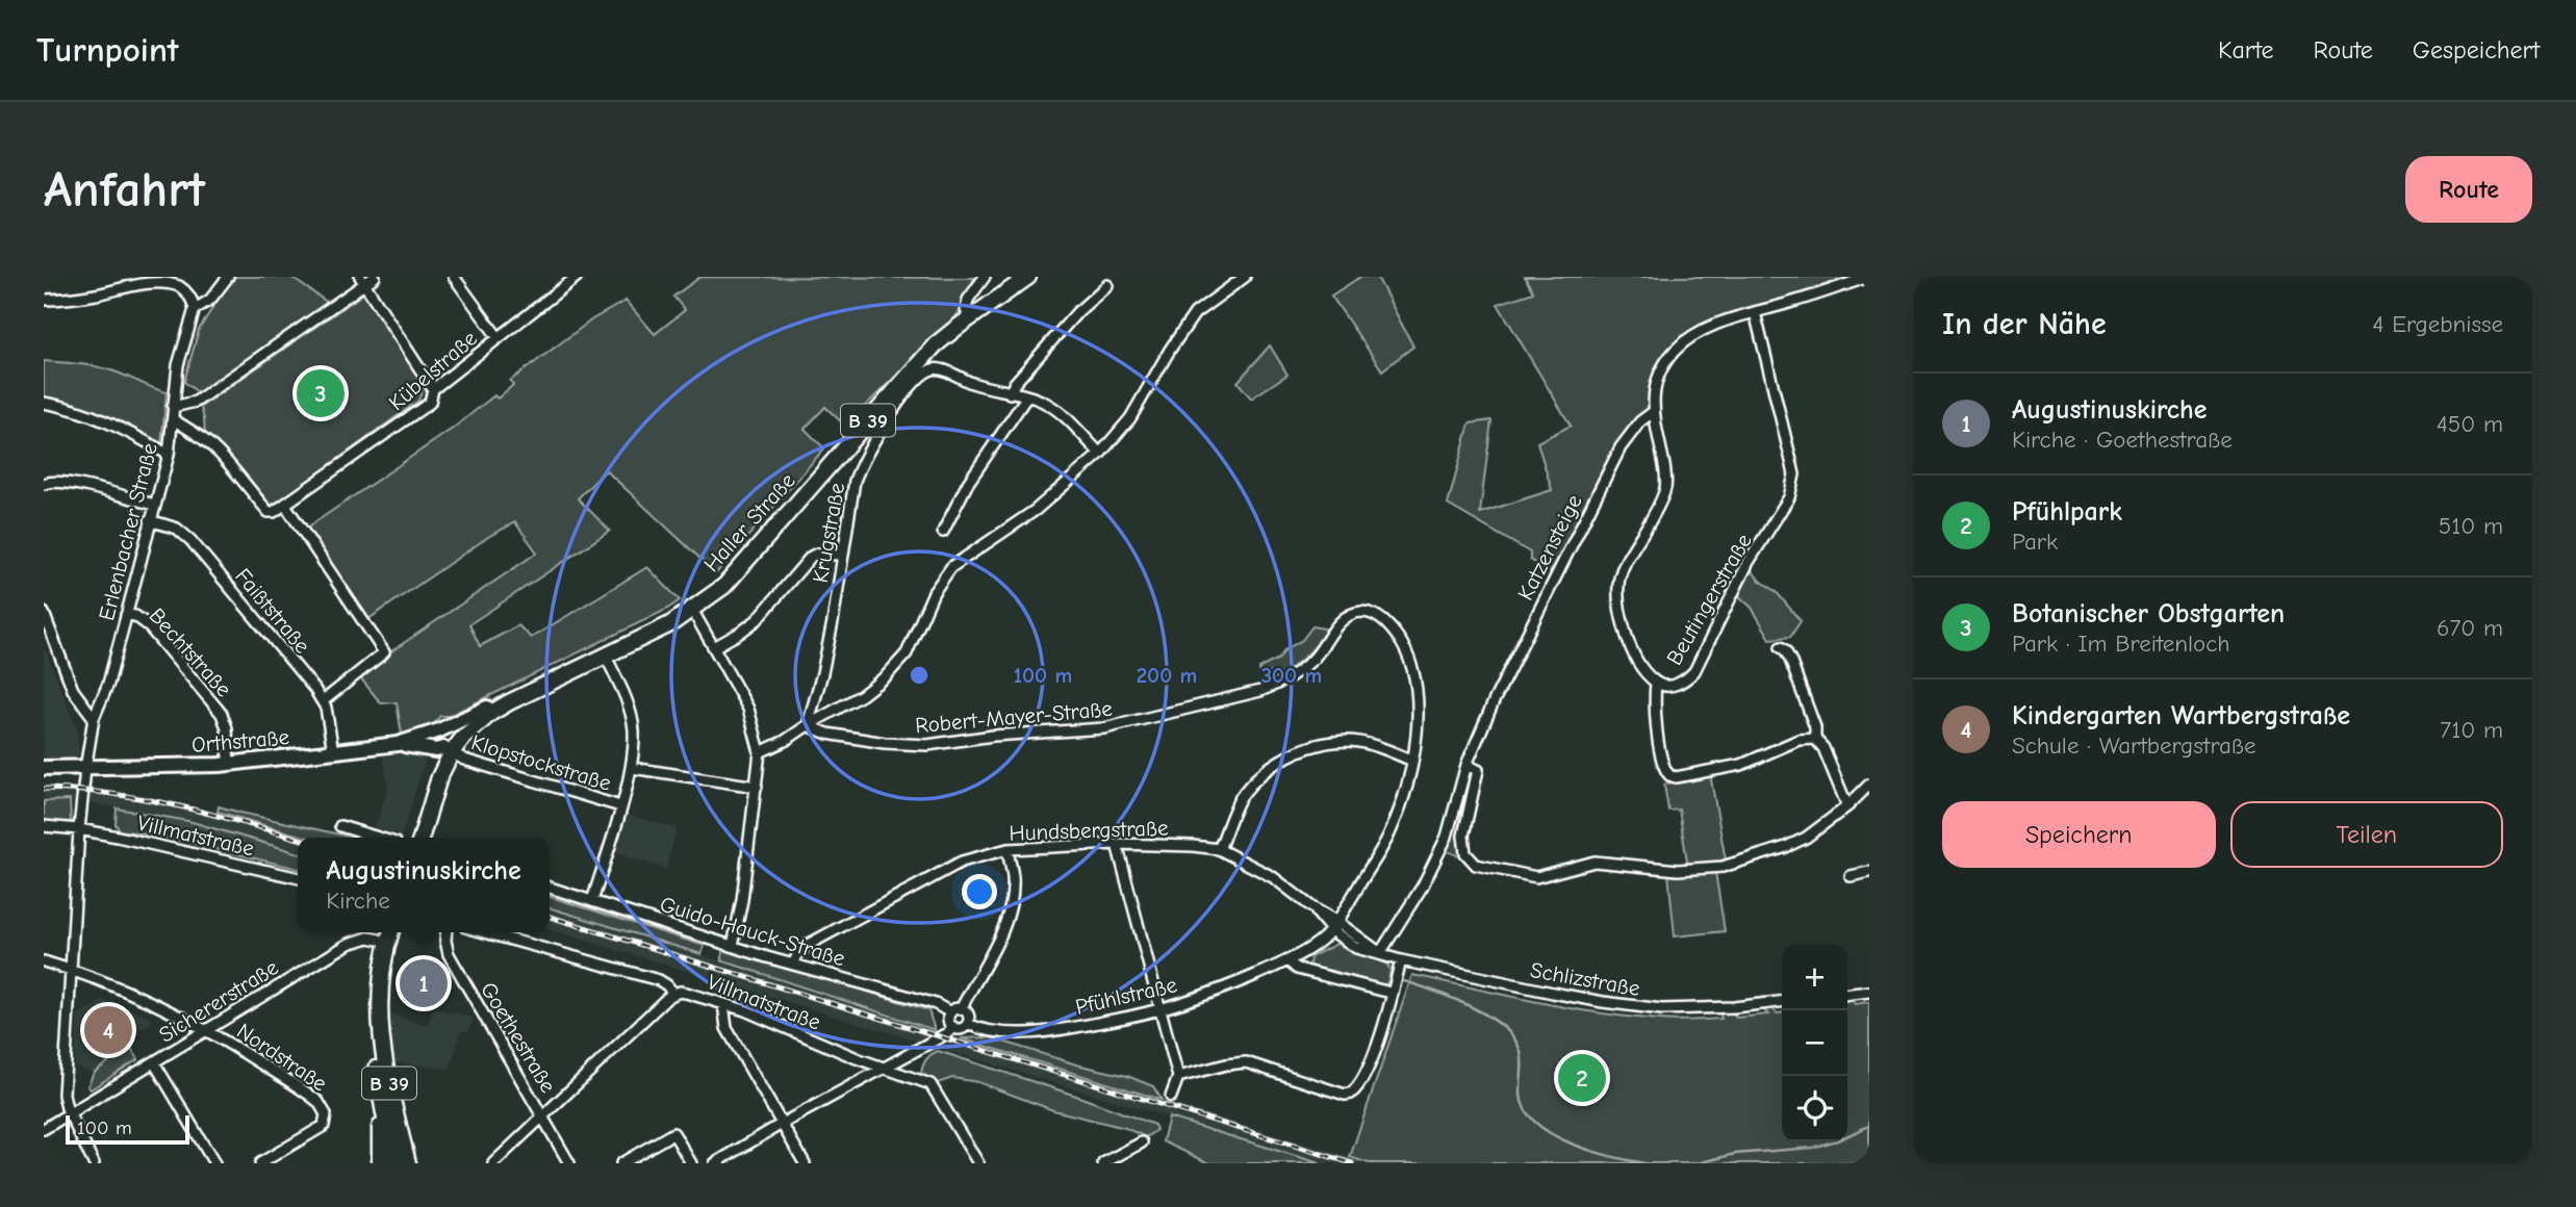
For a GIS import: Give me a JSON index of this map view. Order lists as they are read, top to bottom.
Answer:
{
  "streets": {
    "main road": ["B 39", "Haller Straße"],
    "street": [
      "Kübelstraße",
      "Erlenbacher Straße",
      "Krugstraße",
      "Katzensteige",
      "Beutingerstraße",
      "Faißtstraße",
      "Bechtstraße",
      "Robert-Mayer-Straße",
      "Orthstraße",
      "Klopstockstraße",
      "Hundsbergstraße",
      "Villmatstraße",
      "Guido-Hauck-Straße",
      "Schlizstraße",
      "Pfühlstraße",
      "Sichererstraße",
      "Goethestraße",
      "Nordstraße"
    ]
  },
  "crossings": [
    ["Kübelstraße", "Erlenbacher Straße"],
    ["B 39", "Haller Straße"],
    ["B 39", "Orthstraße"],
    ["B 39", "Klopstockstraße"],
    ["B 39", "Sichererstraße"],
    ["Erlenbacher Straße", "Faißtstraße"],
    ["Erlenbacher Straße", "Bechtstraße"],
    ["Erlenbacher Straße", "Orthstraße"],
    ["Erlenbacher Straße", "Villmatstraße"],
    ["Erlenbacher Straße", "Sichererstraße"],
    ["Erlenbacher Straße", "Nordstraße"],
    ["Krugstraße", "Robert-Mayer-Straße"],
    ["Katzensteige", "Beutingerstraße"],
    ["Katzensteige", "Schlizstraße"],
    ["Faißtstraße", "Orthstraße"],
    ["Bechtstraße", "Orthstraße"],
    ["Robert-Mayer-Straße", "Hundsbergstraße"],
    ["Robert-Mayer-Straße", "Schlizstraße"],
    ["Robert-Mayer-Straße", "Pfühlstraße"],
    ["Orthstraße", "Klopstockstraße"],
    ["Hundsbergstraße", "Guido-Hauck-Straße"],
    ["Hundsbergstraße", "Schlizstraße"],
    ["Hundsbergstraße", "Pfühlstraße"],
    ["Guido-Hauck-Straße", "Pfühlstraße"],
    ["Schlizstraße", "Pfühlstraße"],
    ["Sichererstraße", "Nordstraße"]
  ],
  "scale_bar": "100 m",
  "page": {
    "header": "Turnpoint",
    "nav": ["Karte", "Route", "Gespeichert"],
    "buttons": [
      "Route",
      ["Speichern", "Teilen"]
    ],
    "title": "Anfahrt",
    "heading": ["In der Nähe", "4 Ergebnisse"],
    "pins": [
      "3",
      "1",
      "4",
      "2"
    ],
    "list": [
      {
        "mark": "1",
        "name": "Augustinuskirche",
        "note": "Kirche · Goethestraße",
        "value": "450 m"
      },
      {
        "mark": "2",
        "name": "Pfühlpark",
        "note": "Park",
        "value": "510 m"
      },
      {
        "mark": "3",
        "name": "Botanischer Obstgarten",
        "note": "Park · Im Breitenloch",
        "value": "670 m"
      },
      {
        "mark": "4",
        "name": "Kindergarten Wartbergstraße",
        "note": "Schule · Wartbergstraße",
        "value": "710 m"
      }
    ],
    "popup": ["Augustinuskirche", "Kirche"],
    "map_buttons": ["+", "−"],
    "scale": "100 m"
  },
  "rings": ["100 m", "200 m", "300 m"]
}
